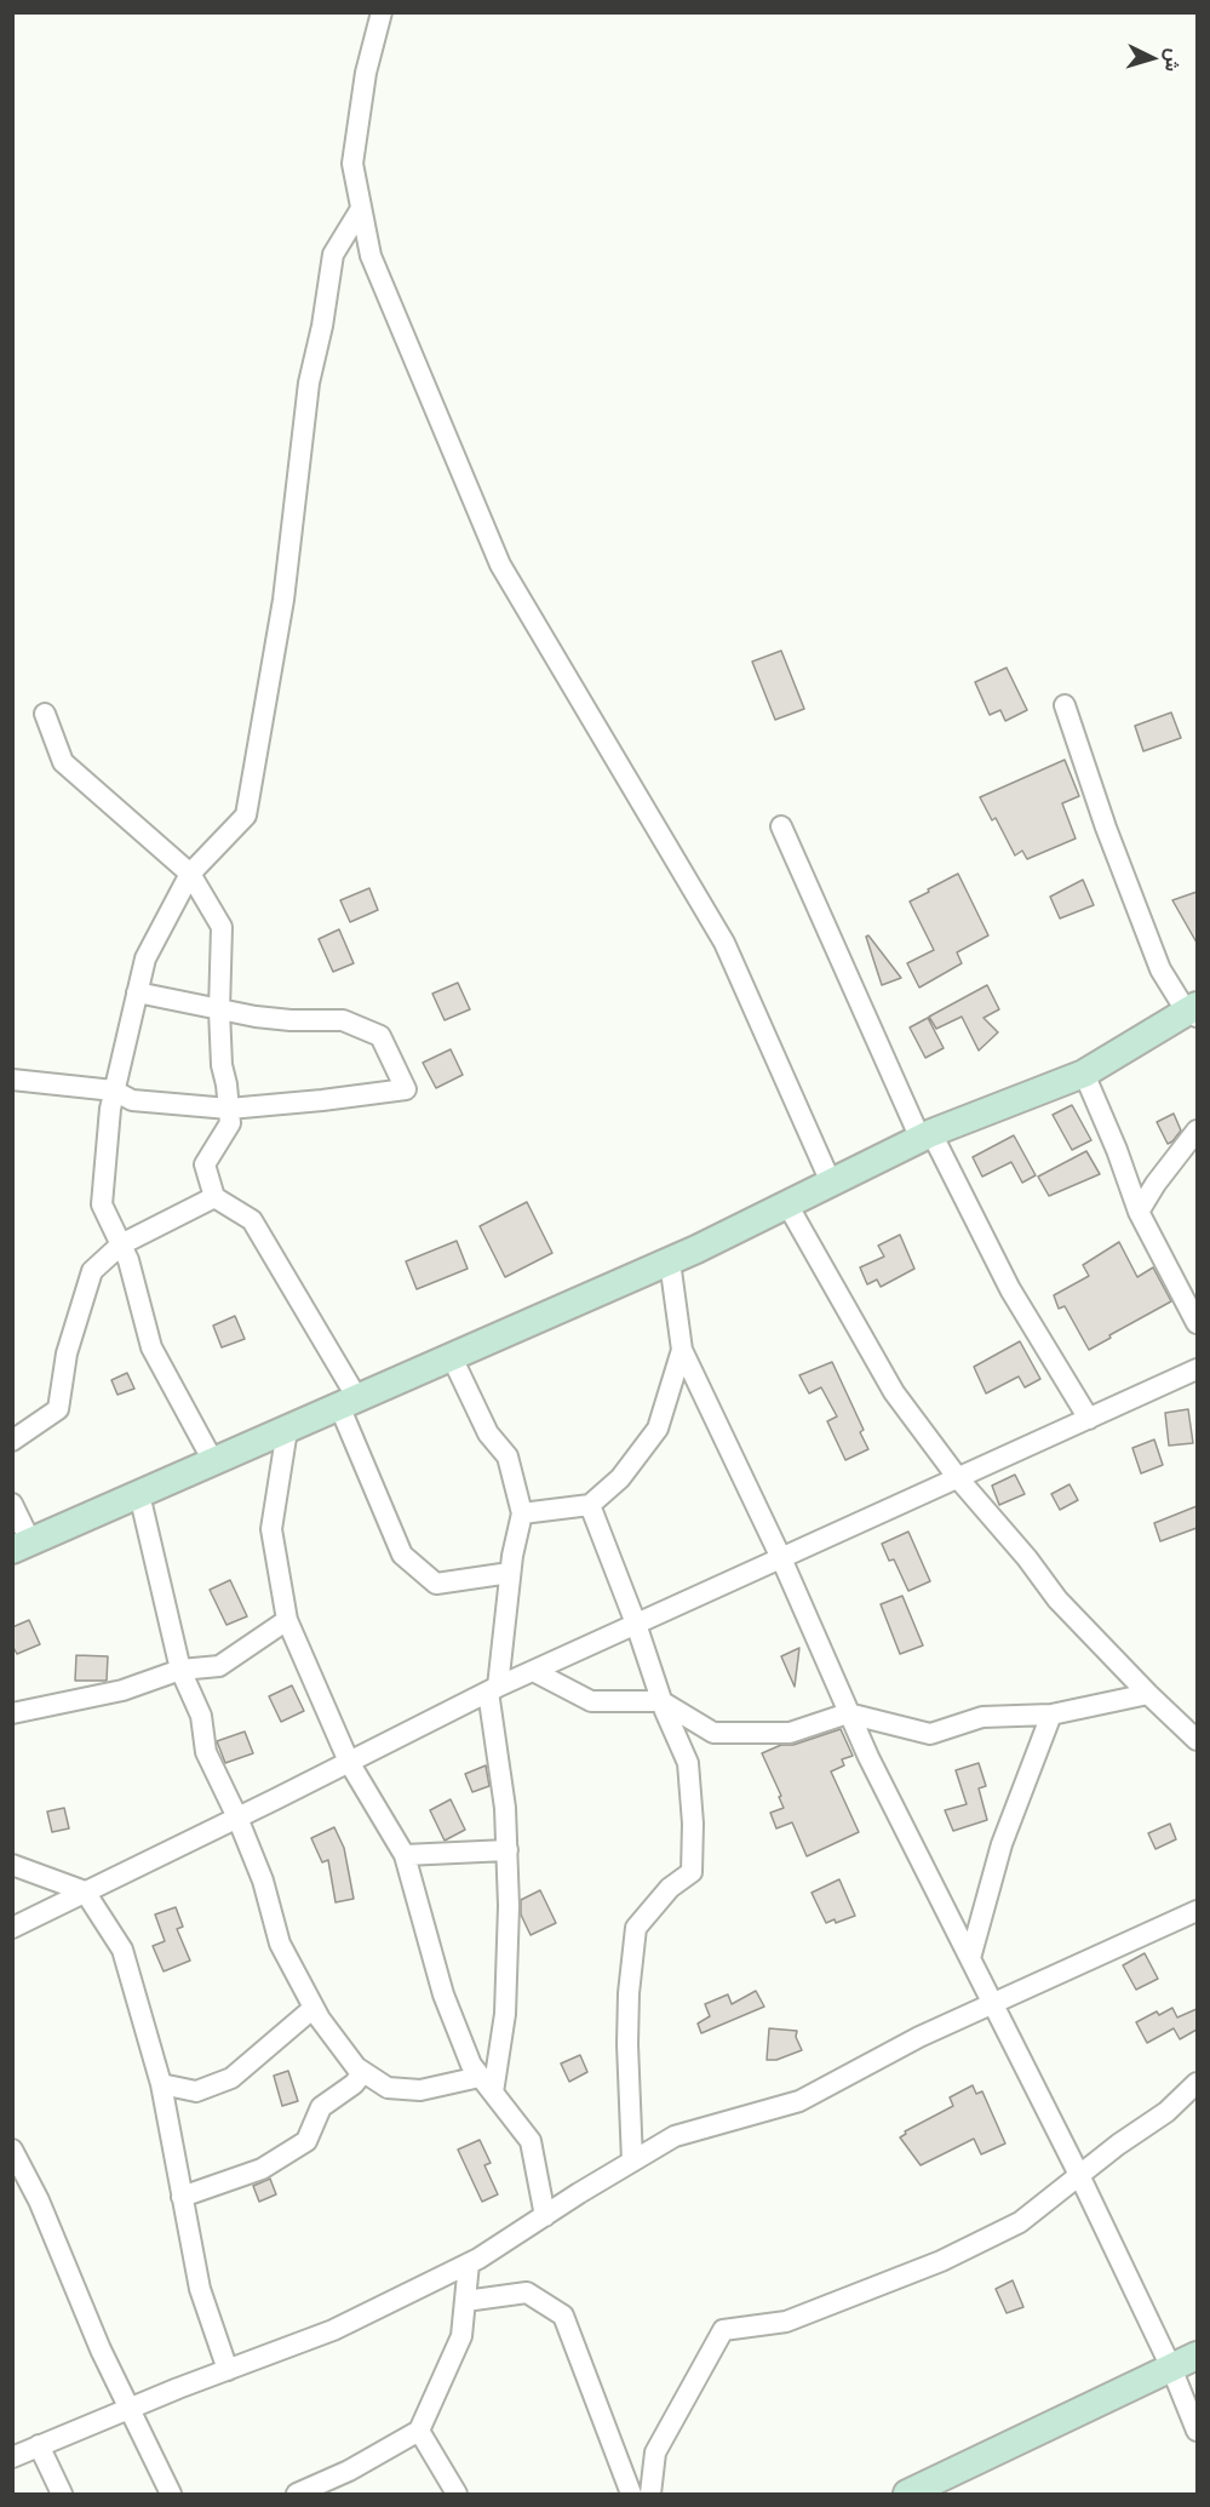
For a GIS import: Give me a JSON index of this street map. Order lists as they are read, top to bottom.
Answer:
{
  "north": "right"
}
